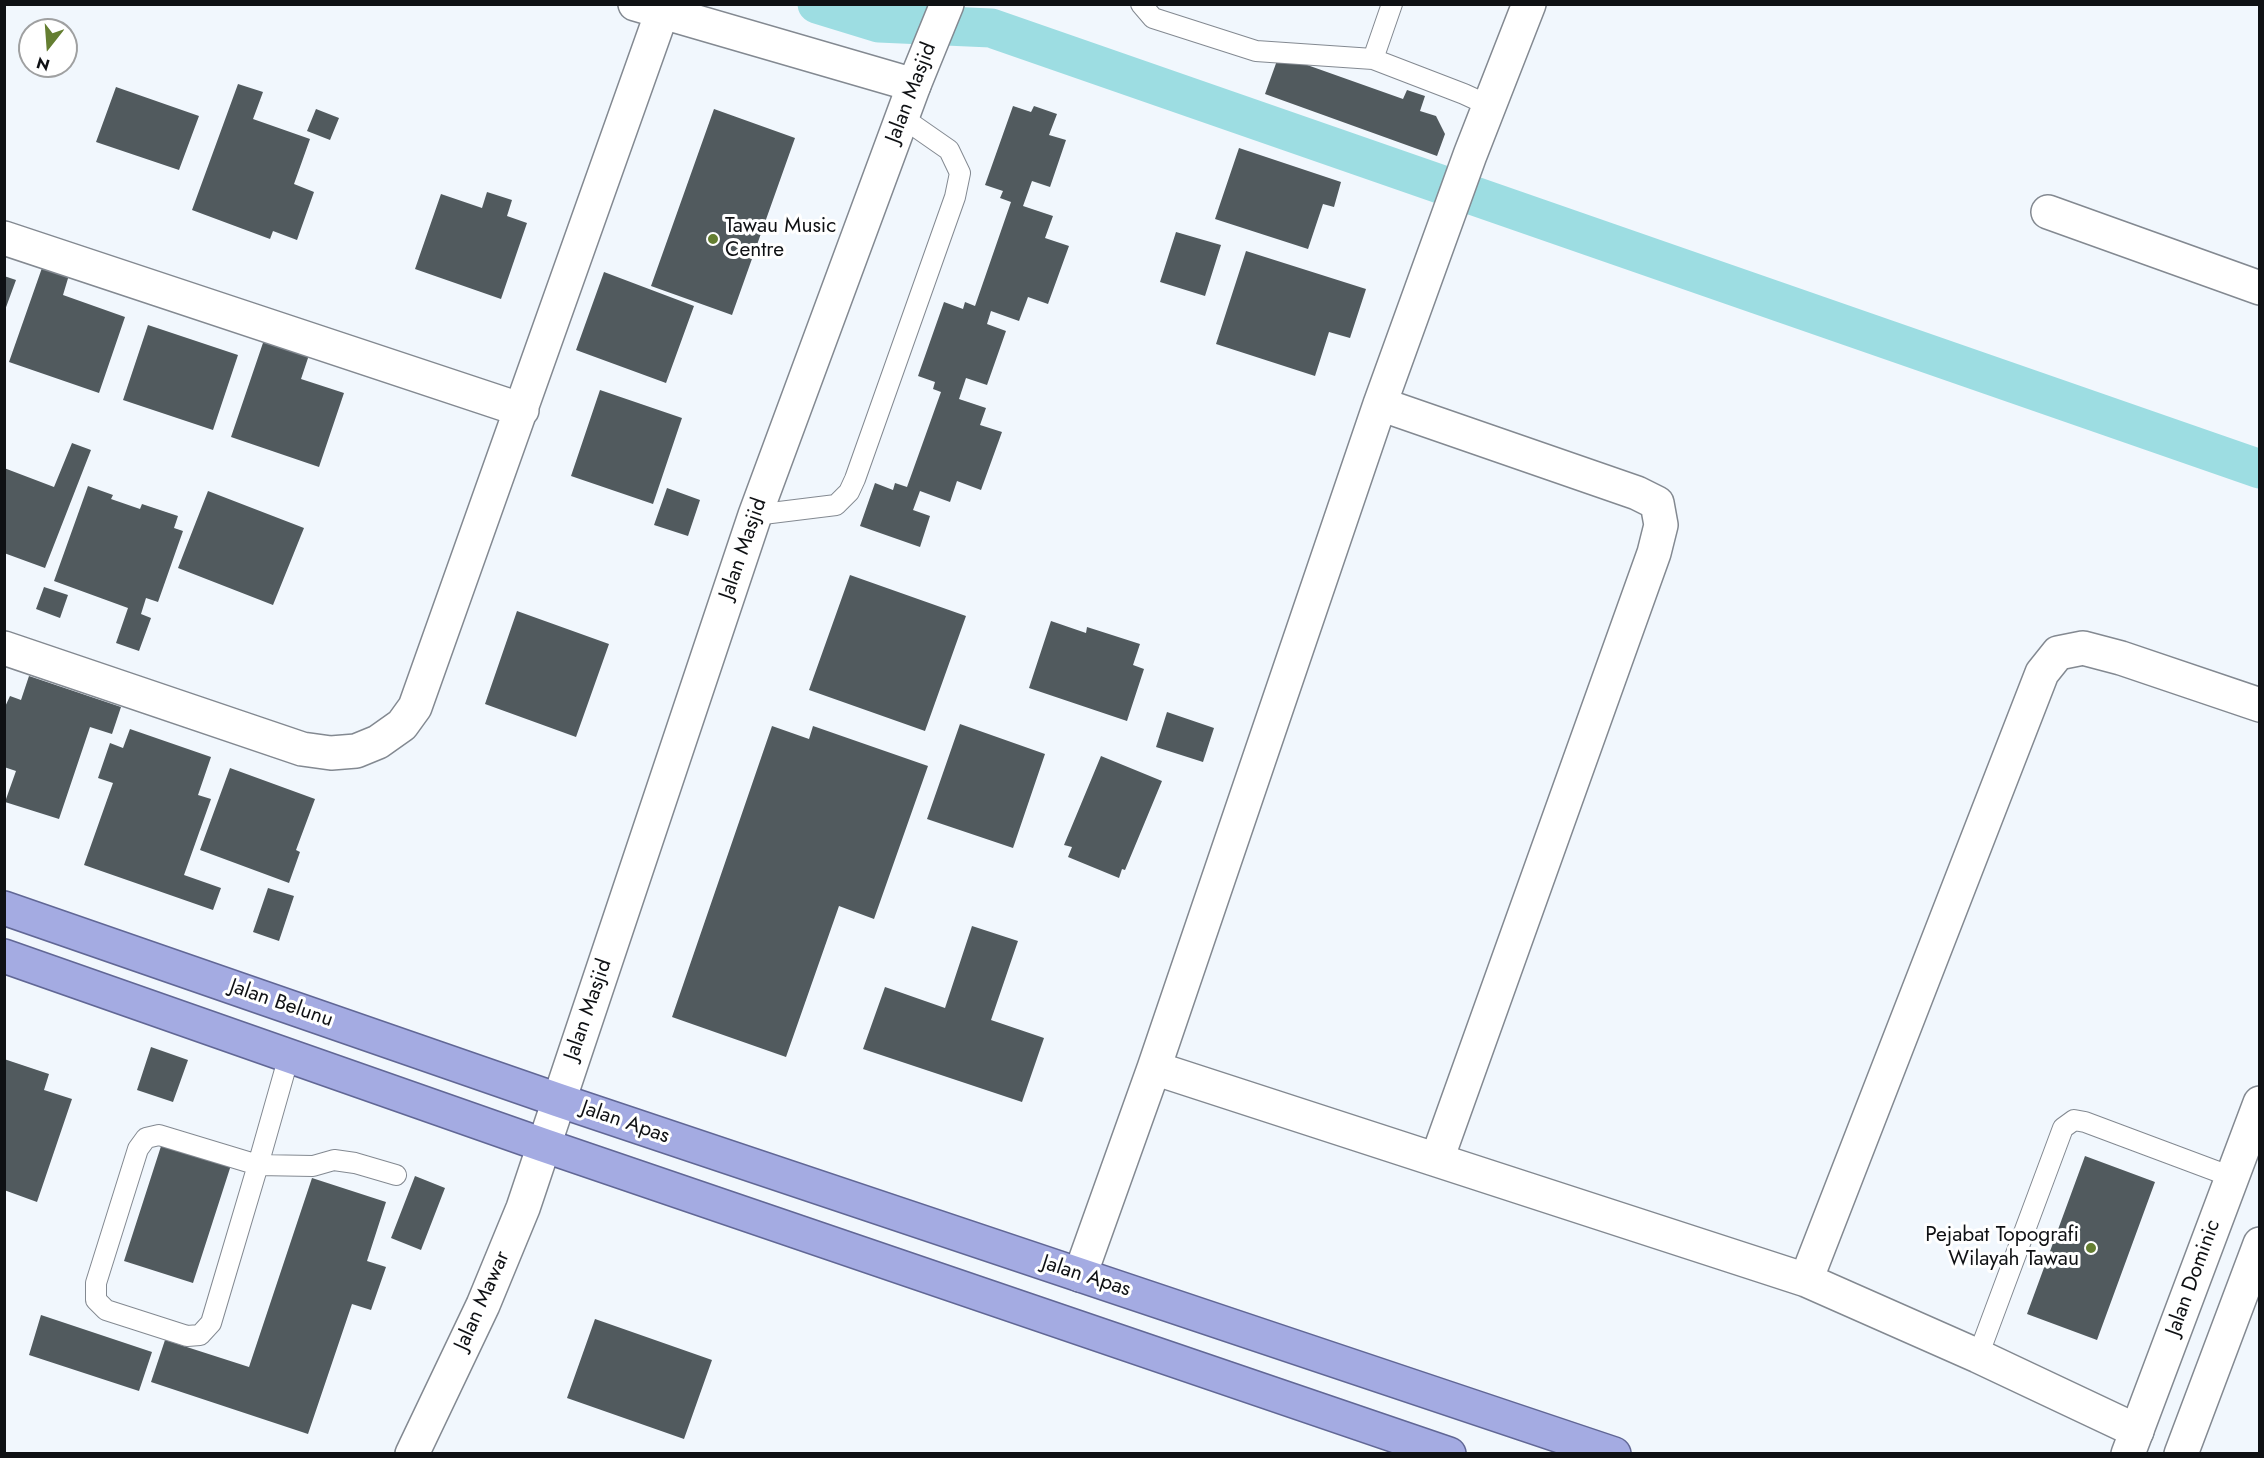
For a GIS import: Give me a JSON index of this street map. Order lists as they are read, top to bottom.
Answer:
{
  "streets": {
    "highway": ["Jalan Belunu", "Jalan Apas"],
    "street": ["Jalan Masjid", "Jalan Dominic", "Jalan Mawar"]
  },
  "crossings": [
    ["Jalan Masjid", "Jalan Belunu"],
    ["Jalan Masjid", "Jalan Apas"],
    ["Jalan Masjid", "Jalan Mawar"],
    ["Jalan Belunu", "Jalan Apas"]
  ],
  "places": ["Tawau Music Centre", "Pejabat Topografi Wilayah Tawau"],
  "north": "bottom"
}
